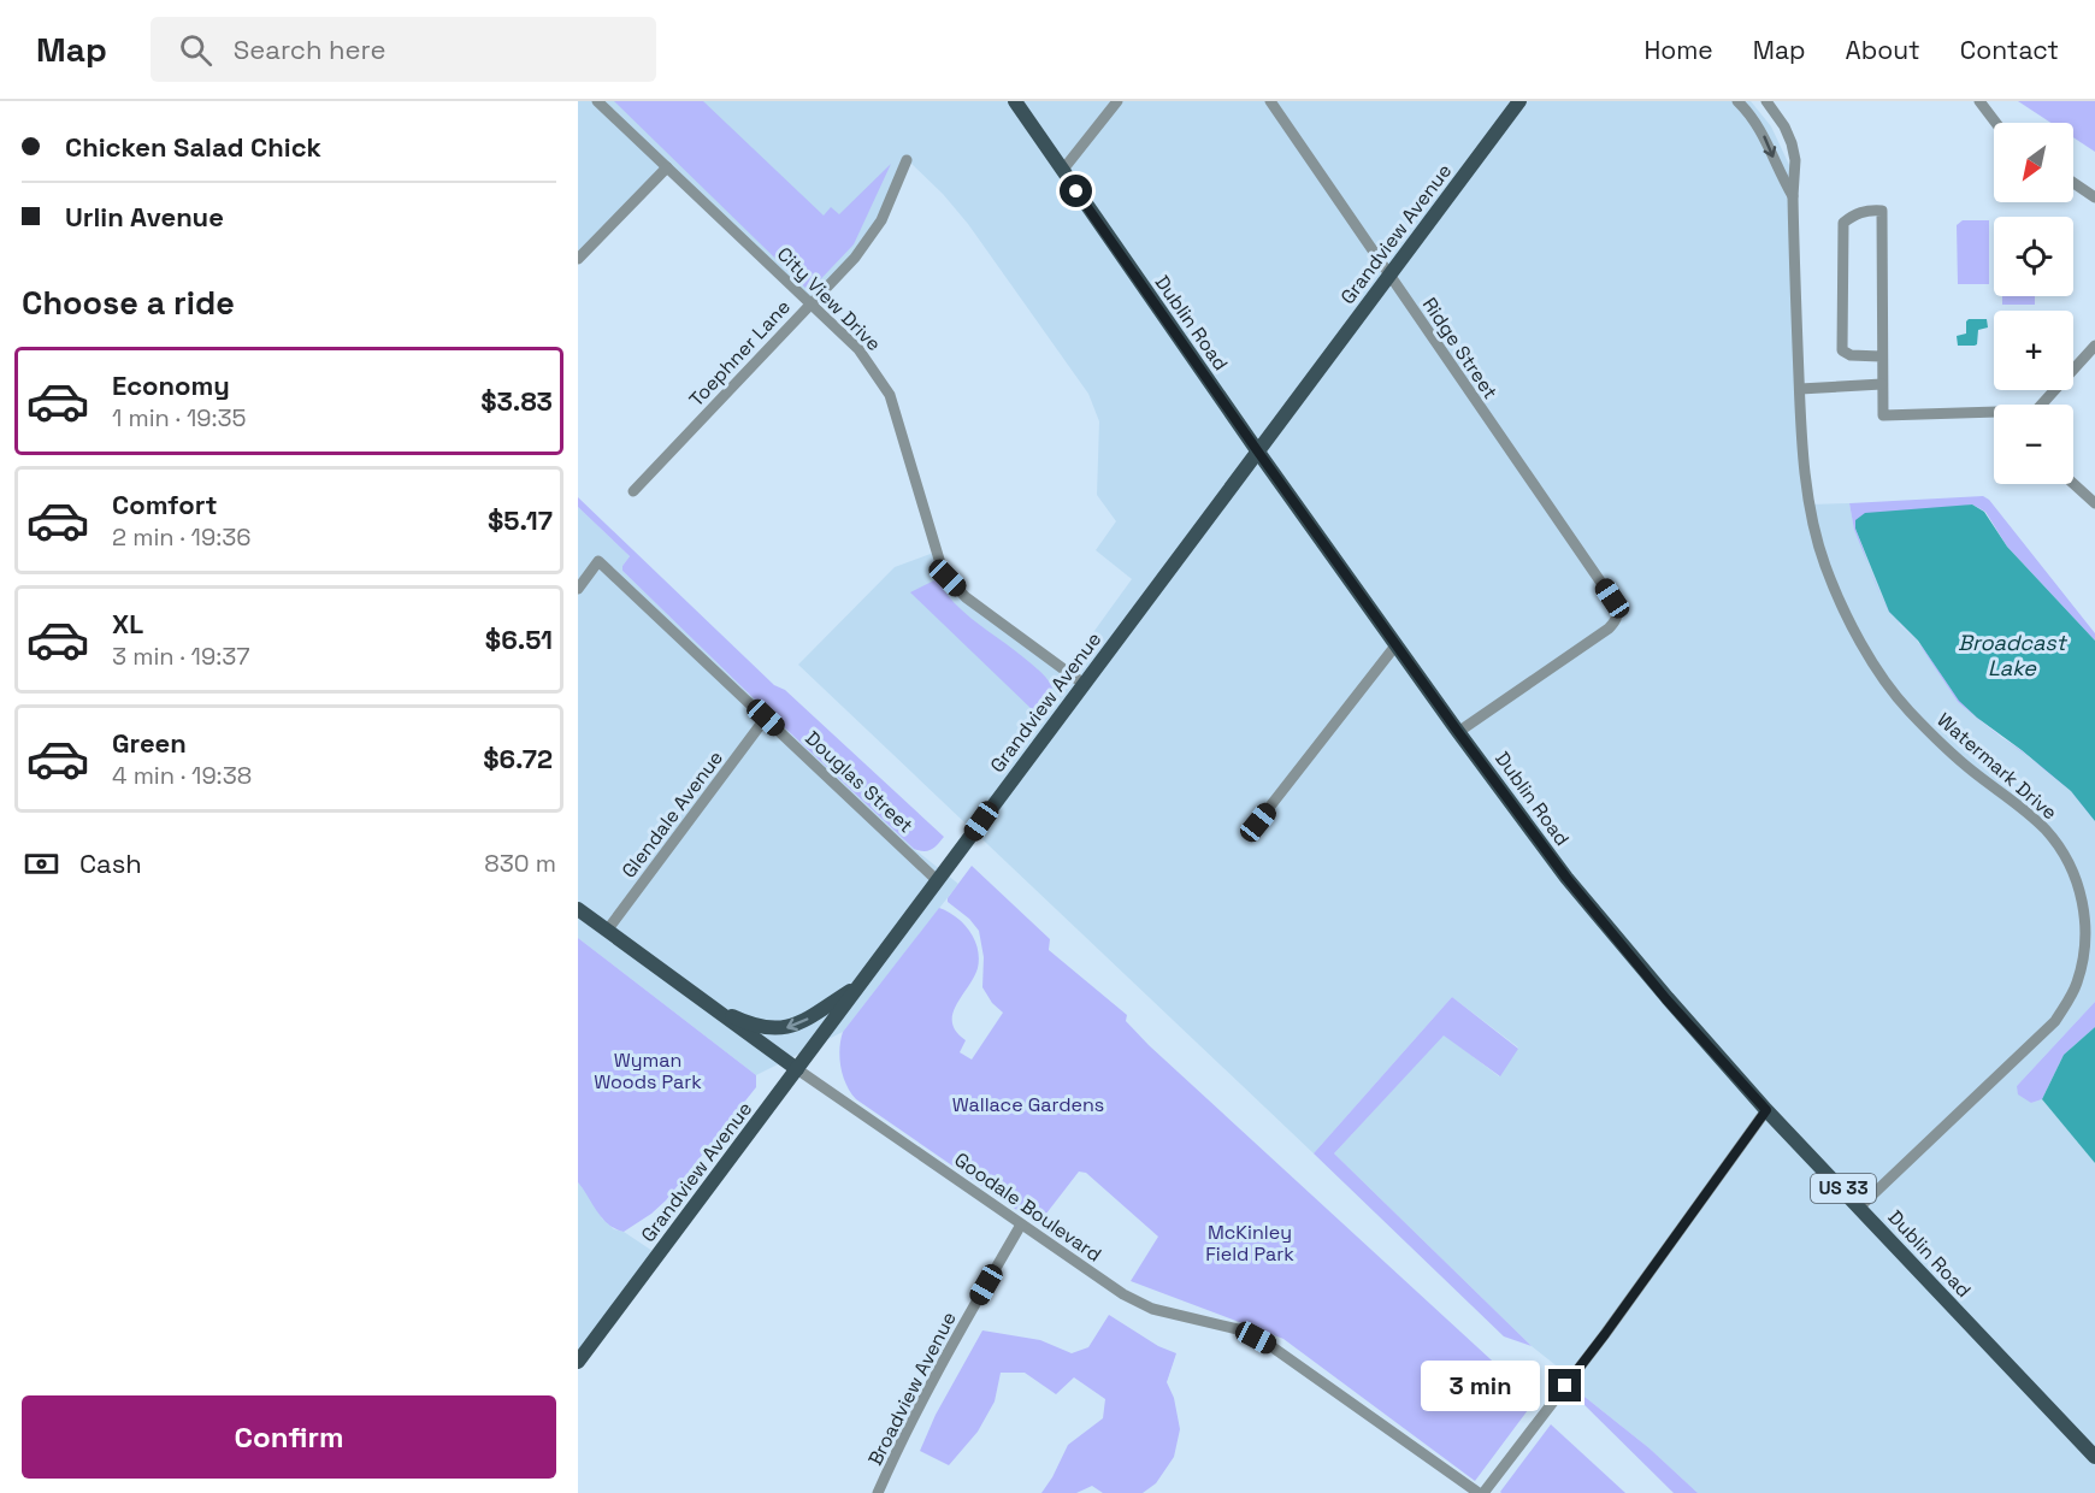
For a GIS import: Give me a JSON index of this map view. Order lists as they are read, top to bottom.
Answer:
{
  "streets": {
    "main road": [
      "Grandview Avenue",
      "Dublin Road",
      "US 33",
      "Goodale Boulevard"
    ],
    "street": [
      "City View Drive",
      "Ridge Street",
      "Toephner Lane",
      "Watermark Drive",
      "Douglas Street",
      "Glendale Avenue",
      "Broadview Avenue"
    ]
  },
  "crossings": [
    ["Grandview Avenue", "City View Drive"],
    ["Grandview Avenue", "Dublin Road"],
    ["Grandview Avenue", "Ridge Street"],
    ["Grandview Avenue", "Douglas Street"],
    ["Grandview Avenue", "Goodale Boulevard"],
    ["City View Drive", "Toephner Lane"],
    ["Dublin Road", "Ridge Street"],
    ["Dublin Road", "Watermark Drive"],
    ["Douglas Street", "Glendale Avenue"],
    ["Glendale Avenue", "Goodale Boulevard"],
    ["Goodale Boulevard", "Broadview Avenue"]
  ],
  "water": ["Broadcast Lake"],
  "parks": ["Wyman Woods Park", "Wallace Gardens", "McKinley Field Park"],
  "north": "bottom left",
  "page": {
    "header": "Map",
    "search": "Search here",
    "nav": [
      "Home",
      "Map",
      "About",
      "Contact"
    ],
    "banner": ["Chicken Salad Chick", "Urlin Avenue"],
    "map_buttons": ["+", "−"],
    "heading": "Choose a ride",
    "list": [
      {
        "name": "Economy",
        "note": "1 min · 19:35",
        "value": "$3.83"
      },
      {
        "name": "Comfort",
        "note": "2 min · 19:36",
        "value": "$5.17"
      },
      {
        "name": "XL",
        "note": "3 min · 19:37",
        "value": "$6.51"
      },
      {
        "name": "Green",
        "note": "4 min · 19:38",
        "value": "$6.72"
      }
    ],
    "pay": ["Cash", "830 m"],
    "bubble": "3 min",
    "buttons": "Confirm"
  }
}
